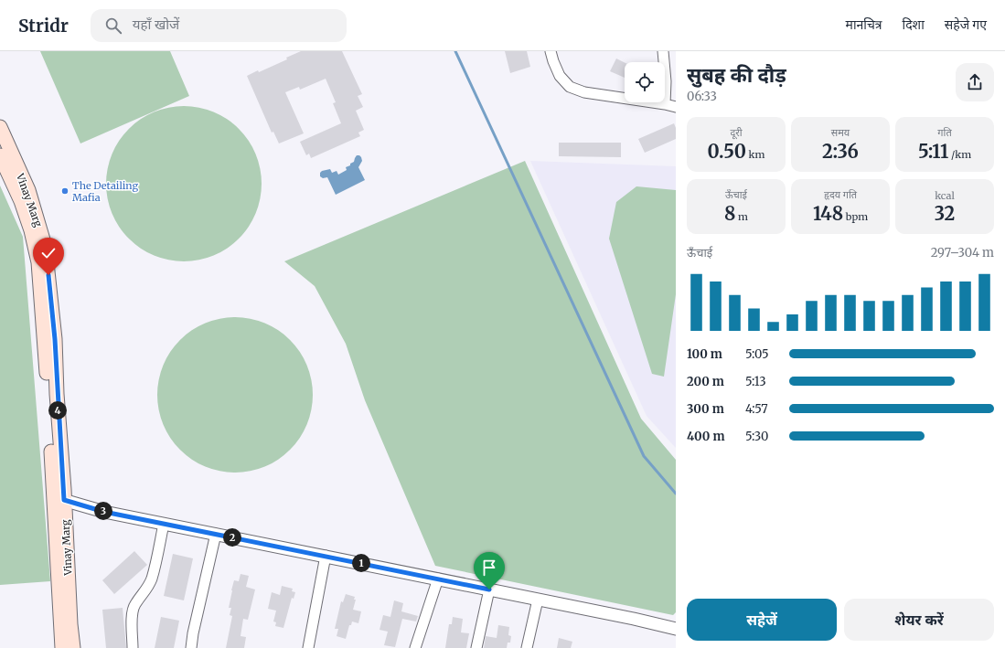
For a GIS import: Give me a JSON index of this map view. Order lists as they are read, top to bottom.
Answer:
{
  "streets": {
    "main road": ["Vinay Marg"]
  },
  "places": ["The Detailing Mafia"],
  "page": {
    "header": "Stridr",
    "search": "यहाँ खोजें",
    "nav": ["मानचित्र", "दिशा", "सहेजे गए"],
    "heading": ["सुबह की दौड़", "06:33"],
    "stats": [
      ["दूरी", "0.50 km"],
      ["समय", "2:36"],
      ["गति", "5:11 /km"],
      ["ऊँचाई", "8 m"],
      ["हृदय गति", "148 bpm"],
      ["kcal", "32"]
    ],
    "chart": ["ऊँचाई", "297–304 m"],
    "list": [
      {
        "name": "100 m",
        "note": "5:05"
      },
      {
        "name": "200 m",
        "note": "5:13"
      },
      {
        "name": "300 m",
        "note": "4:57"
      },
      {
        "name": "400 m",
        "note": "5:30"
      }
    ],
    "pins": [
      "4",
      "3",
      "2",
      "1"
    ],
    "buttons": ["सहेजें", "शेयर करें"]
  }
}
